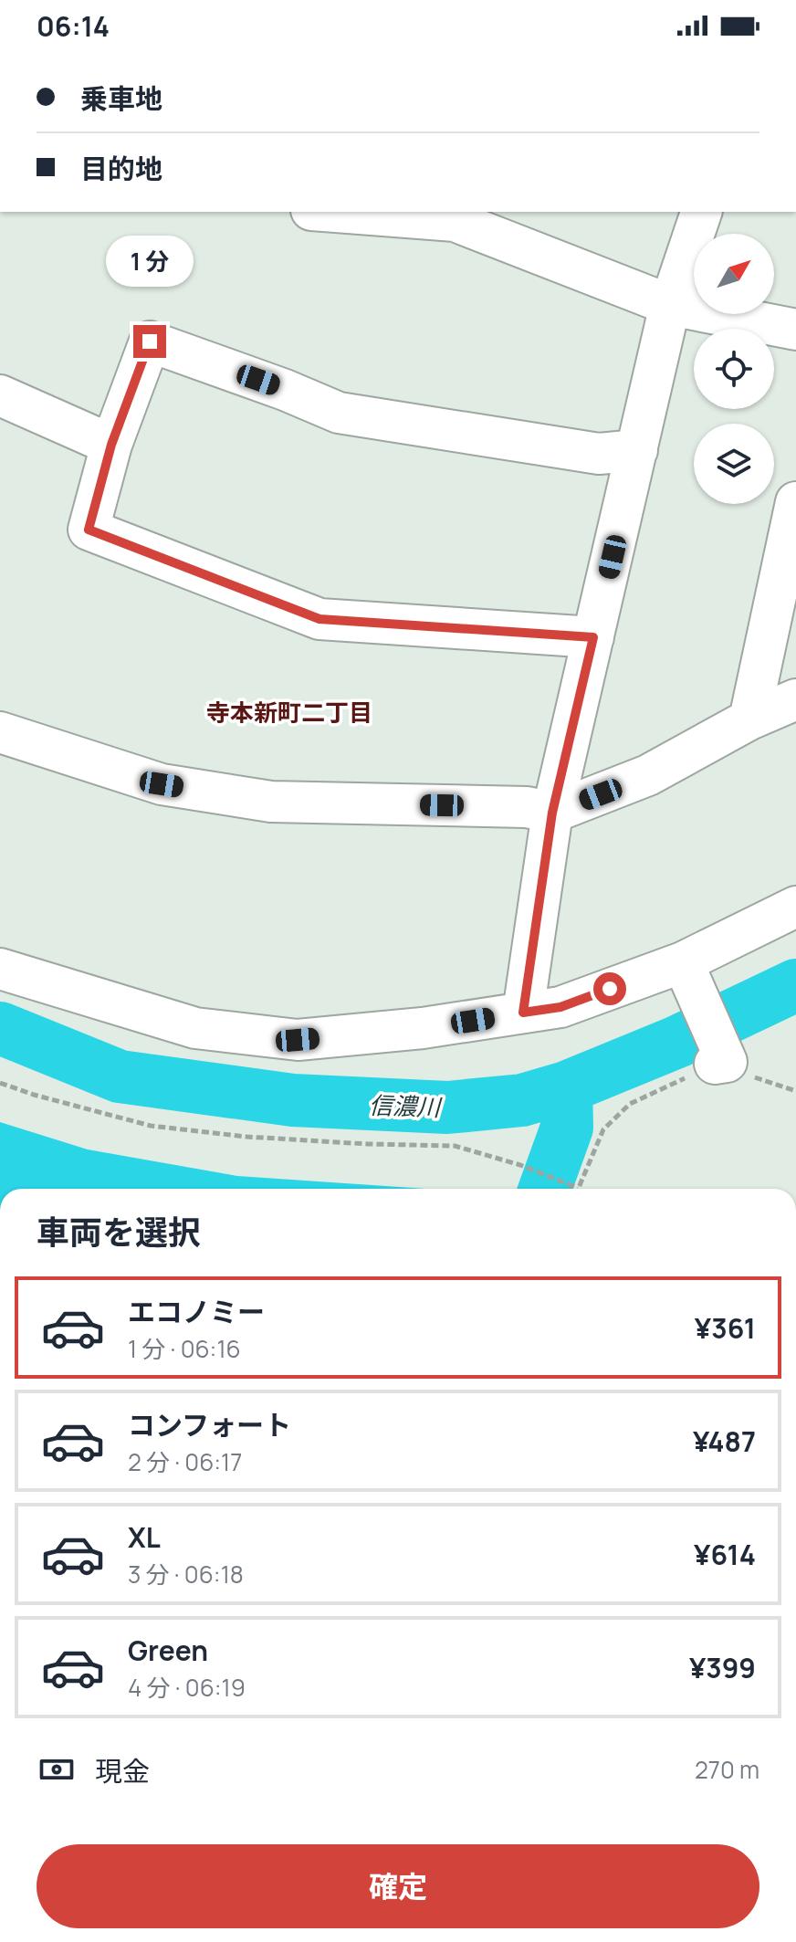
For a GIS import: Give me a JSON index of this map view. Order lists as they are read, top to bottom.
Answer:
{
  "districts": ["寺本新町二丁目"],
  "water": ["信濃川"],
  "north": "top right",
  "page": {
    "status": "06:14",
    "banner": ["乗車地", "目的地"],
    "bubble": "1 分",
    "heading": "車両を選択",
    "list": [
      {
        "name": "エコノミー",
        "note": "1 分 · 06:16",
        "value": "¥361"
      },
      {
        "name": "コンフォート",
        "note": "2 分 · 06:17",
        "value": "¥487"
      },
      {
        "name": "XL",
        "note": "3 分 · 06:18",
        "value": "¥614"
      },
      {
        "name": "Green",
        "note": "4 分 · 06:19",
        "value": "¥399"
      }
    ],
    "pay": ["現金", "270 m"],
    "buttons": "確定"
  }
}
